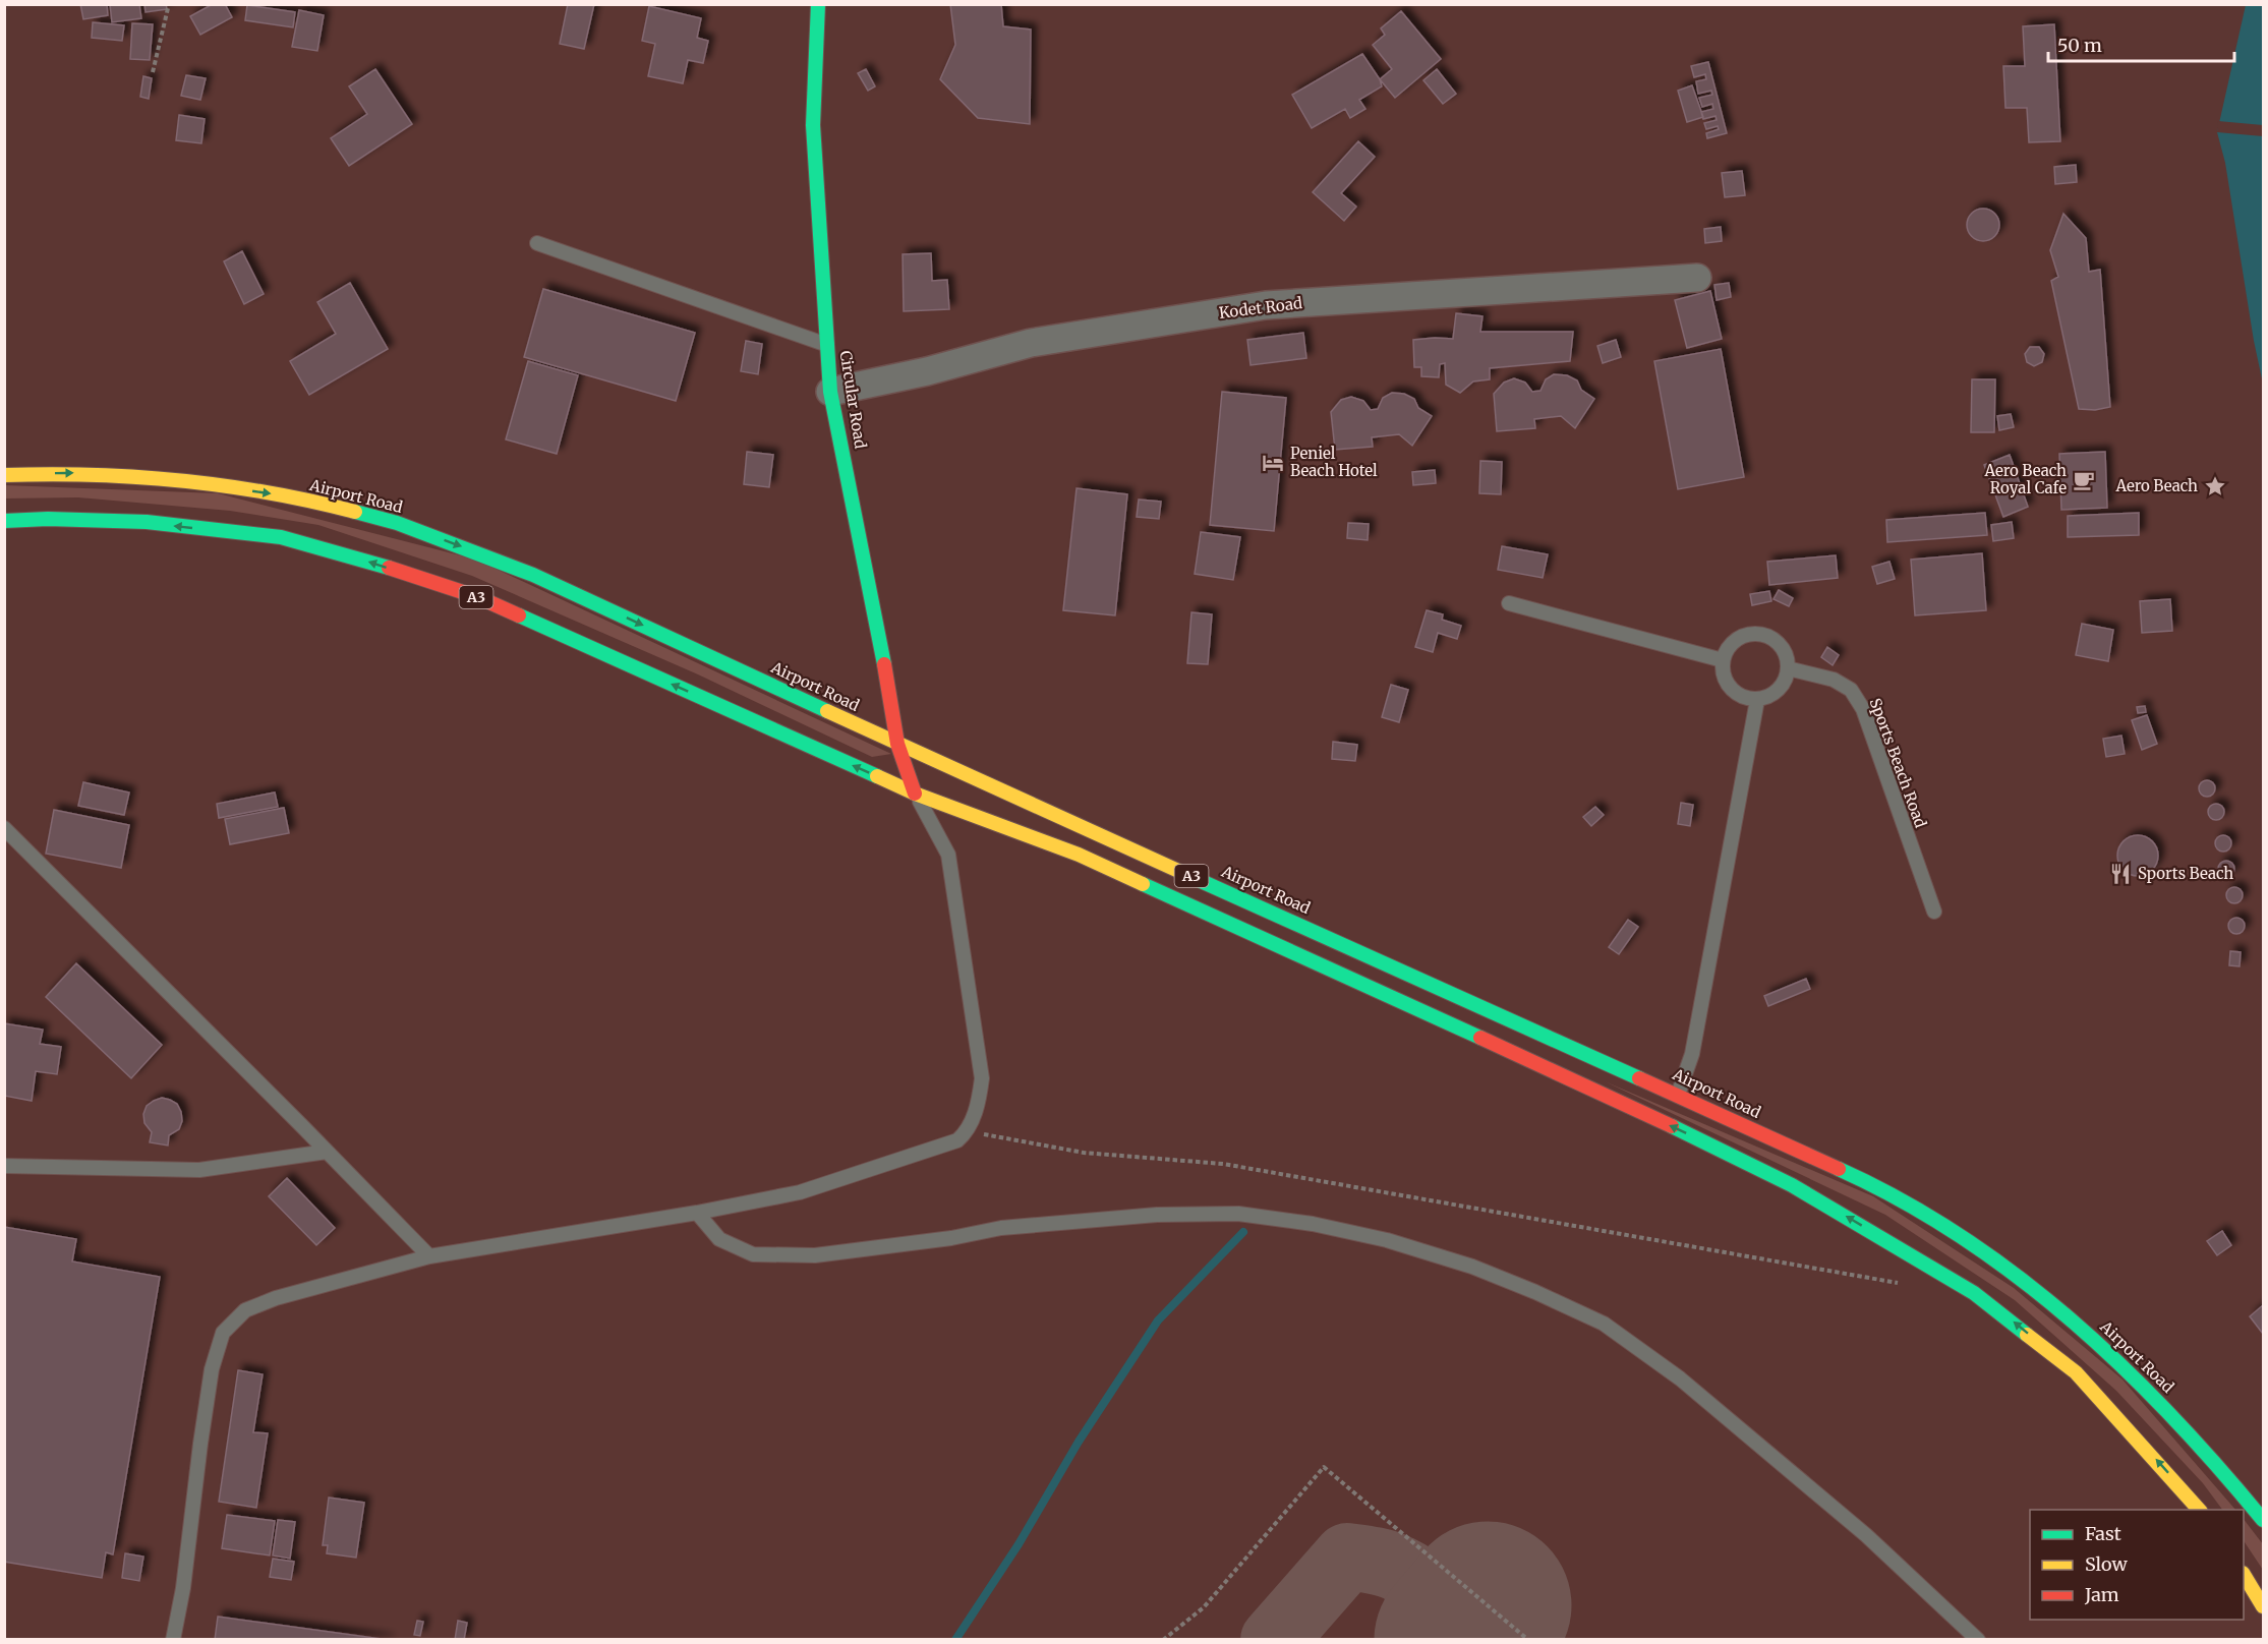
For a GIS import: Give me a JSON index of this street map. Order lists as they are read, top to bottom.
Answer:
{
  "streets": {
    "main road": ["Circular Road", "Airport Road", "A3"],
    "street": ["Kodet Road"],
    "lane": ["Sports Beach Road"]
  },
  "crossings": [
    ["Kodet Road", "Circular Road"],
    ["Circular Road", "Airport Road"],
    ["Circular Road", "A3"]
  ],
  "places": {
    "hotel": ["Peniel Beach Hotel"],
    "cafe": ["Aero Beach Royal Cafe"],
    "place": ["Aero Beach"],
    "restaurant": ["Sports Beach"]
  },
  "legend": ["Fast", "Slow", "Jam"],
  "scale_bar": "50 m"
}
